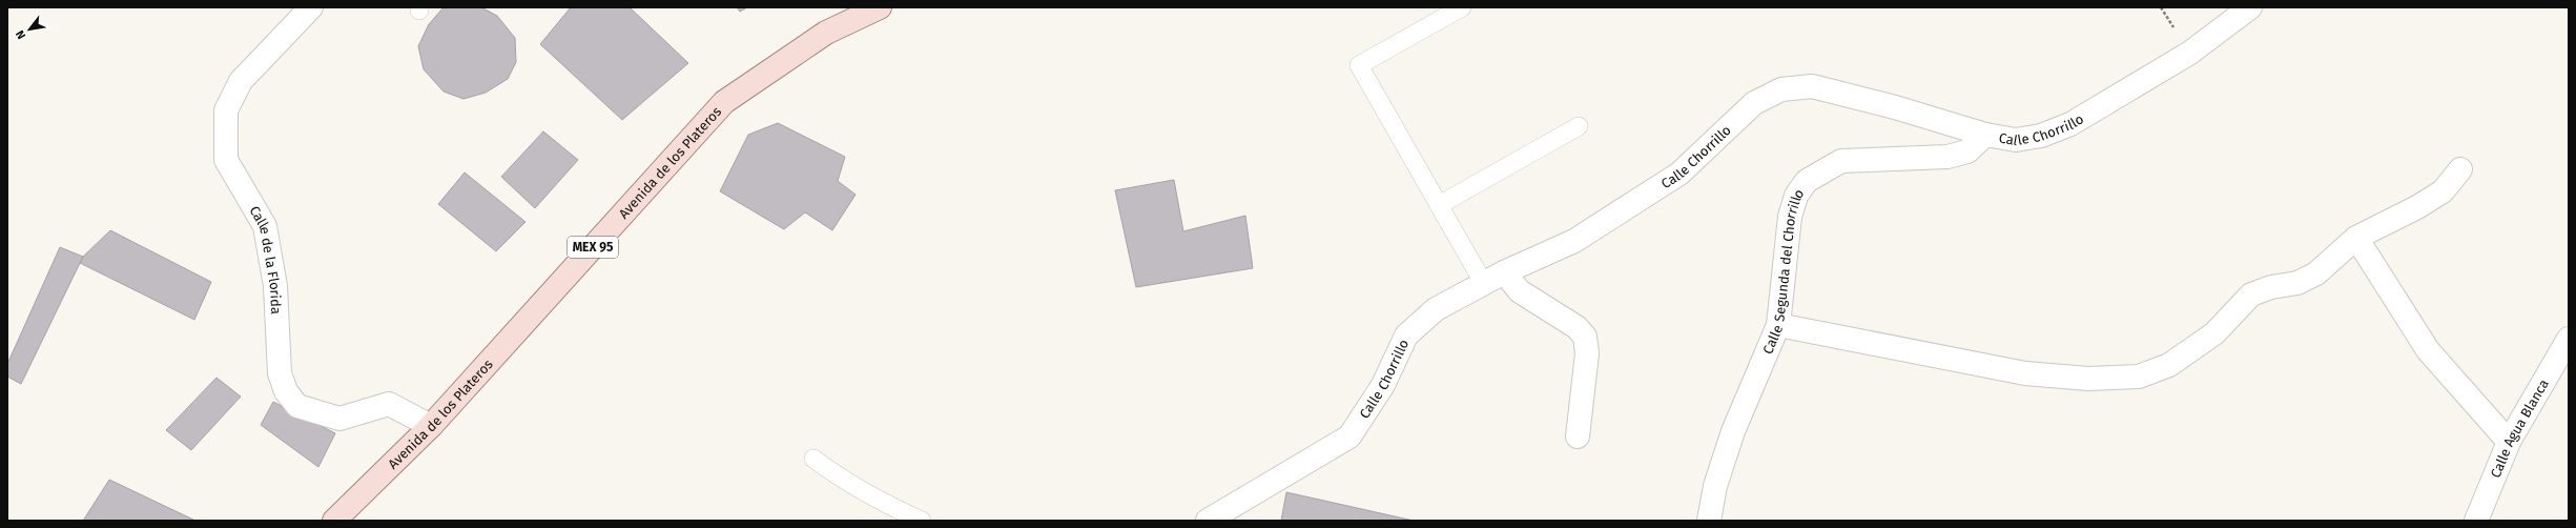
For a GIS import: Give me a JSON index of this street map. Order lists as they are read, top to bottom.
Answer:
{
  "streets": {
    "main road": ["Avenida de los Plateros", "MEX 95"],
    "street": [
      "Calle Chorrillo",
      "Calle de la Florida",
      "Calle Segunda del Chorrillo",
      "Calle Agua Blanca"
    ]
  },
  "crossings": [
    ["Calle Chorrillo", "Calle Segunda del Chorrillo"],
    ["Avenida de los Plateros", "Calle de la Florida"]
  ],
  "north": "bottom left"
}
